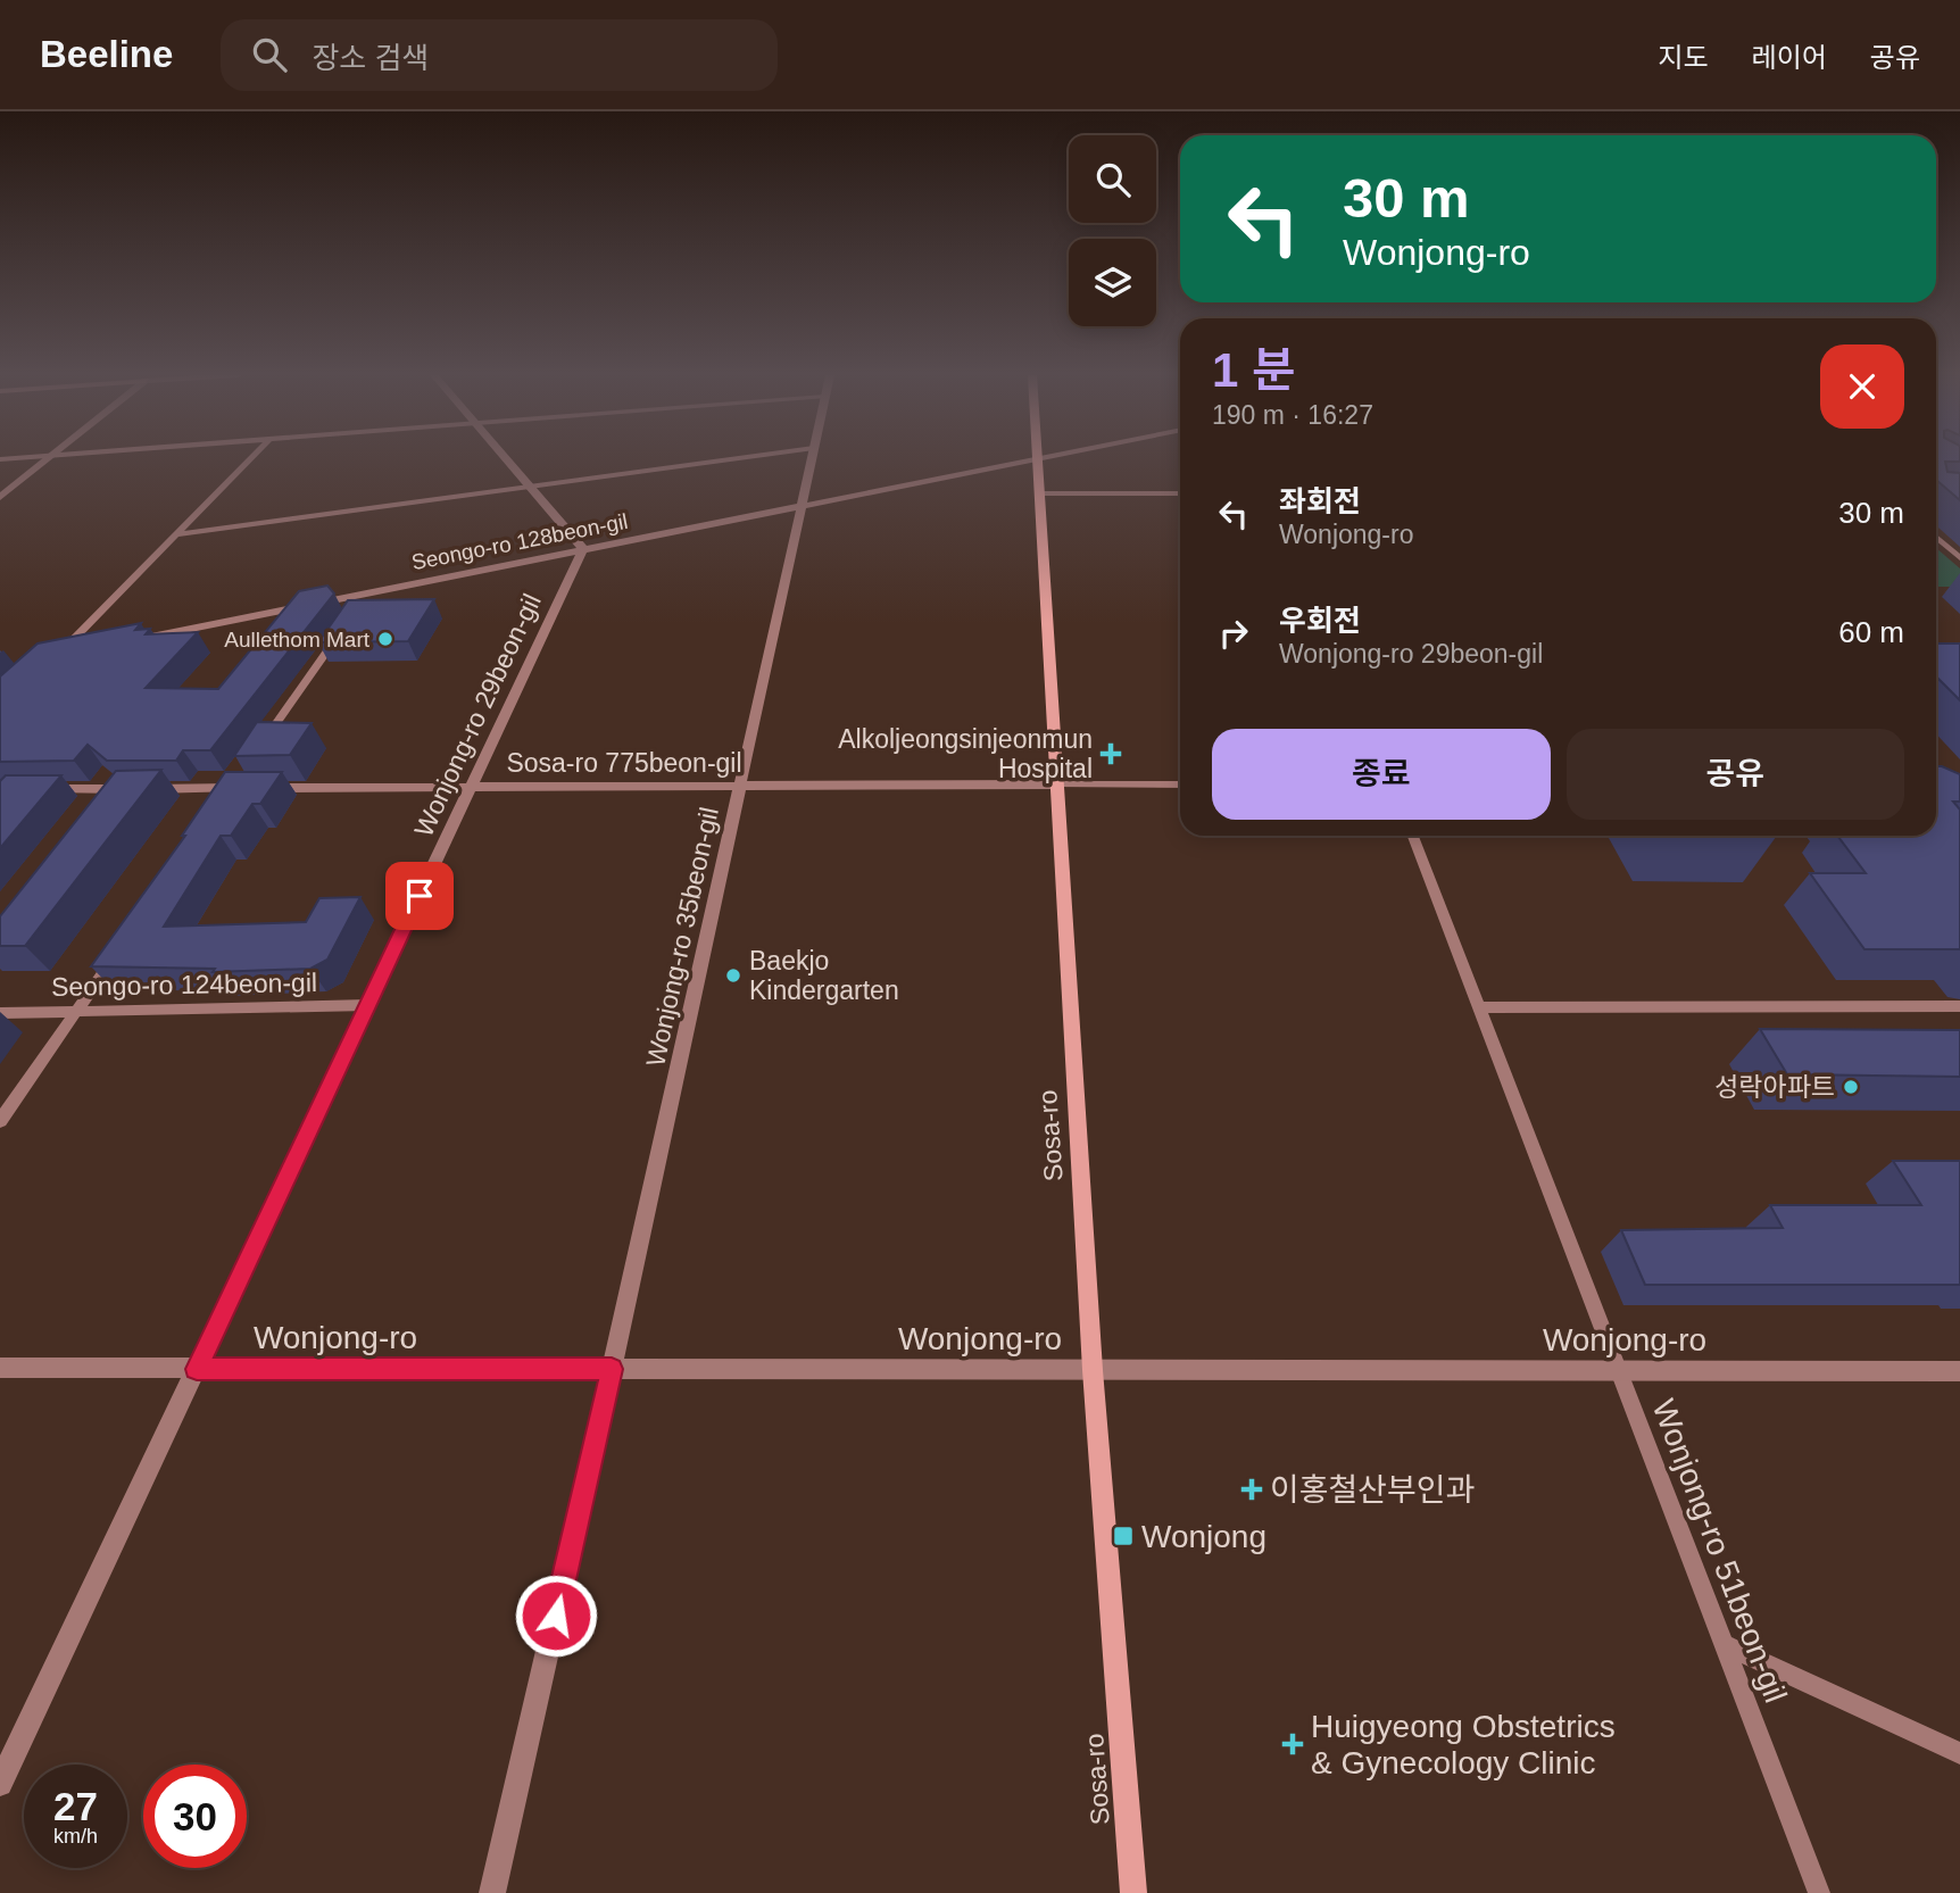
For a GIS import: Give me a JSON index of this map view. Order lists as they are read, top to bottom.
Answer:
{
  "streets": {
    "street": [
      "Seongo-ro 128beon-gil",
      "Wonjong-ro 29beon-gil",
      "Sosa-ro 775beon-gil",
      "Wonjong-ro 35beon-gil",
      "Sosa-ro",
      "Wonjong-ro"
    ],
    "lane": ["Seongo-ro 124beon-gil", "Wonjong-ro 51beon-gil"]
  },
  "crossings": [
    ["Seongo-ro 128beon-gil", "Wonjong-ro 29beon-gil"],
    ["Seongo-ro 128beon-gil", "Wonjong-ro 35beon-gil"],
    ["Seongo-ro 128beon-gil", "Sosa-ro"],
    ["Wonjong-ro 29beon-gil", "Sosa-ro 775beon-gil"],
    ["Wonjong-ro 29beon-gil", "Seongo-ro 124beon-gil"],
    ["Wonjong-ro 29beon-gil", "Wonjong-ro"],
    ["Sosa-ro 775beon-gil", "Wonjong-ro 35beon-gil"],
    ["Sosa-ro 775beon-gil", "Sosa-ro"],
    ["Wonjong-ro 35beon-gil", "Wonjong-ro"],
    ["Sosa-ro", "Wonjong-ro"],
    ["Wonjong-ro", "Wonjong-ro 51beon-gil"]
  ],
  "places": {
    "other": ["Aullethom Mart", "Baekjo Kindergarten", "성락아파트"],
    "health": ["Alkoljeongsinjeonmun Hospital", "이홍철산부인과", "Huigyeong Obstetrics & Gynecology Clinic"],
    "transit": ["Wonjong"]
  },
  "page": {
    "header": "Beeline",
    "search": "장소 검색",
    "nav": ["지도", "레이어", "공유"],
    "turn": ["30 m", "Wonjong-ro"],
    "heading": ["1 분", "190 m · 16:27"],
    "list": [
      {
        "name": "좌회전",
        "note": "Wonjong-ro",
        "value": "30 m"
      },
      {
        "name": "우회전",
        "note": "Wonjong-ro 29beon-gil",
        "value": "60 m"
      }
    ],
    "buttons": ["종료", "공유"],
    "speed": "27 km/h",
    "limit": "30"
  }
}
